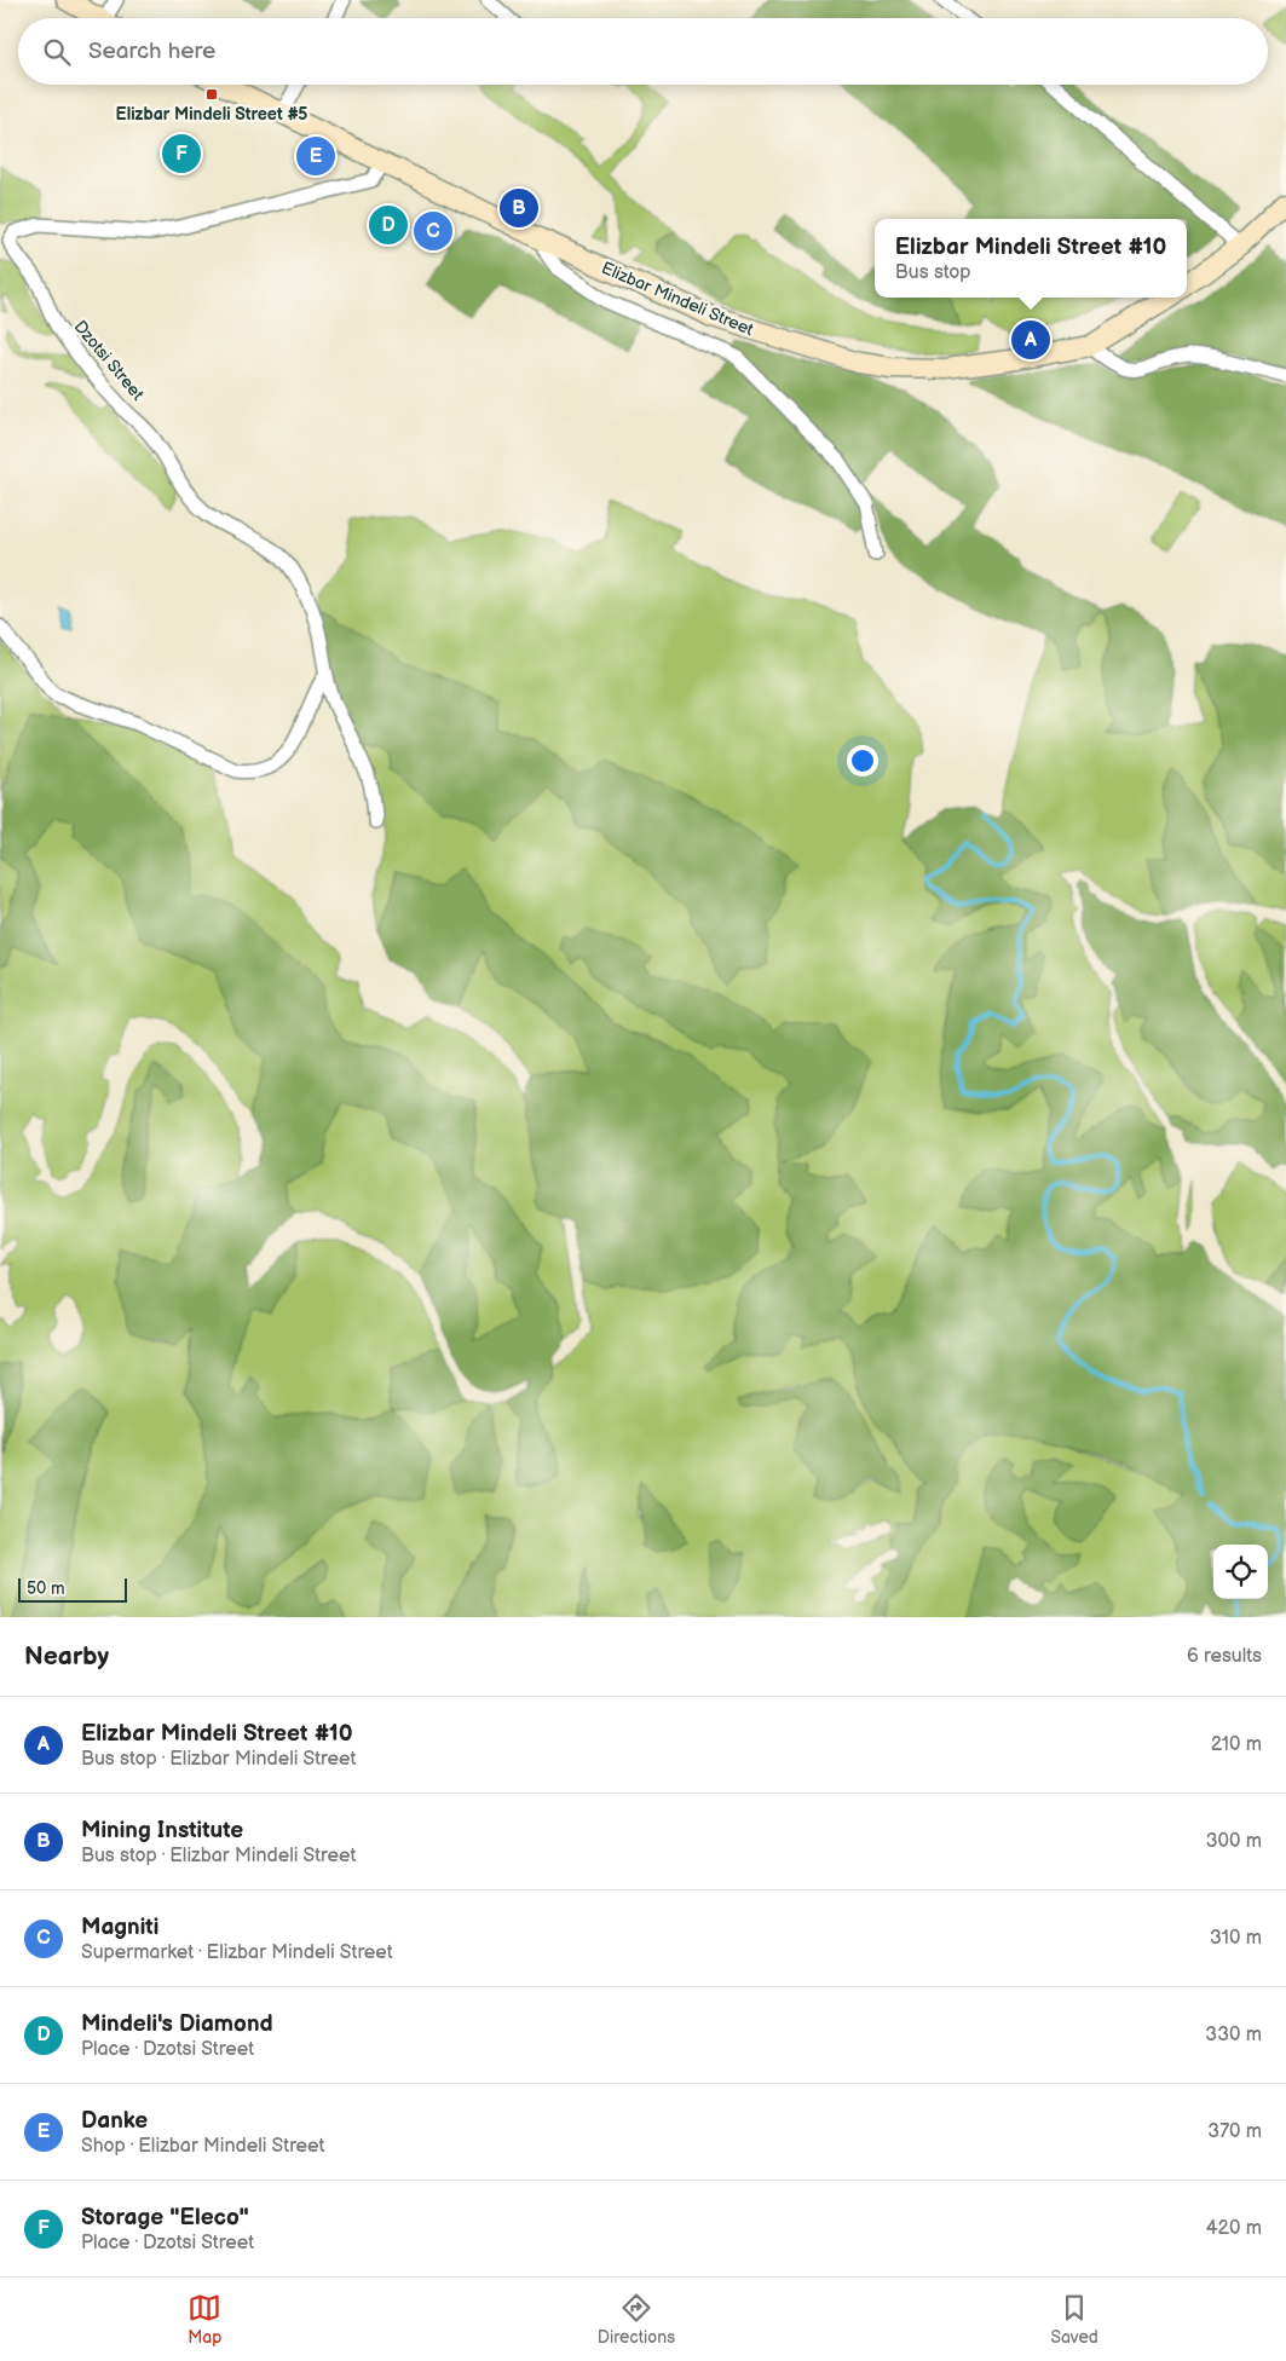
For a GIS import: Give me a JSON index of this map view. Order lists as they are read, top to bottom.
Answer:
{
  "streets": {
    "street": ["Elizbar Mindeli Street", "Dzotsi Street"]
  },
  "crossings": [
    ["Elizbar Mindeli Street", "Dzotsi Street"]
  ],
  "places": {
    "transit": ["Elizbar Mindeli Street #5"]
  },
  "scale_bar": "50 m",
  "page": {
    "search": "Search here",
    "pins": [
      "F",
      "E",
      "B",
      "D",
      "C",
      "A"
    ],
    "popup": ["Elizbar Mindeli Street #10", "Bus stop"],
    "scale": "50 m",
    "heading": ["Nearby", "6 results"],
    "list": [
      {
        "mark": "A",
        "name": "Elizbar Mindeli Street #10",
        "note": "Bus stop · Elizbar Mindeli Street",
        "value": "210 m"
      },
      {
        "mark": "B",
        "name": "Mining Institute",
        "note": "Bus stop · Elizbar Mindeli Street",
        "value": "300 m"
      },
      {
        "mark": "C",
        "name": "Magniti",
        "note": "Supermarket · Elizbar Mindeli Street",
        "value": "310 m"
      },
      {
        "mark": "D",
        "name": "Mindeli's Diamond",
        "note": "Place · Dzotsi Street",
        "value": "330 m"
      },
      {
        "mark": "E",
        "name": "Danke",
        "note": "Shop · Elizbar Mindeli Street",
        "value": "370 m"
      },
      {
        "mark": "F",
        "name": "Storage \"Eleco\"",
        "note": "Place · Dzotsi Street",
        "value": "420 m"
      }
    ],
    "nav": ["Map", "Directions", "Saved"]
  }
}
